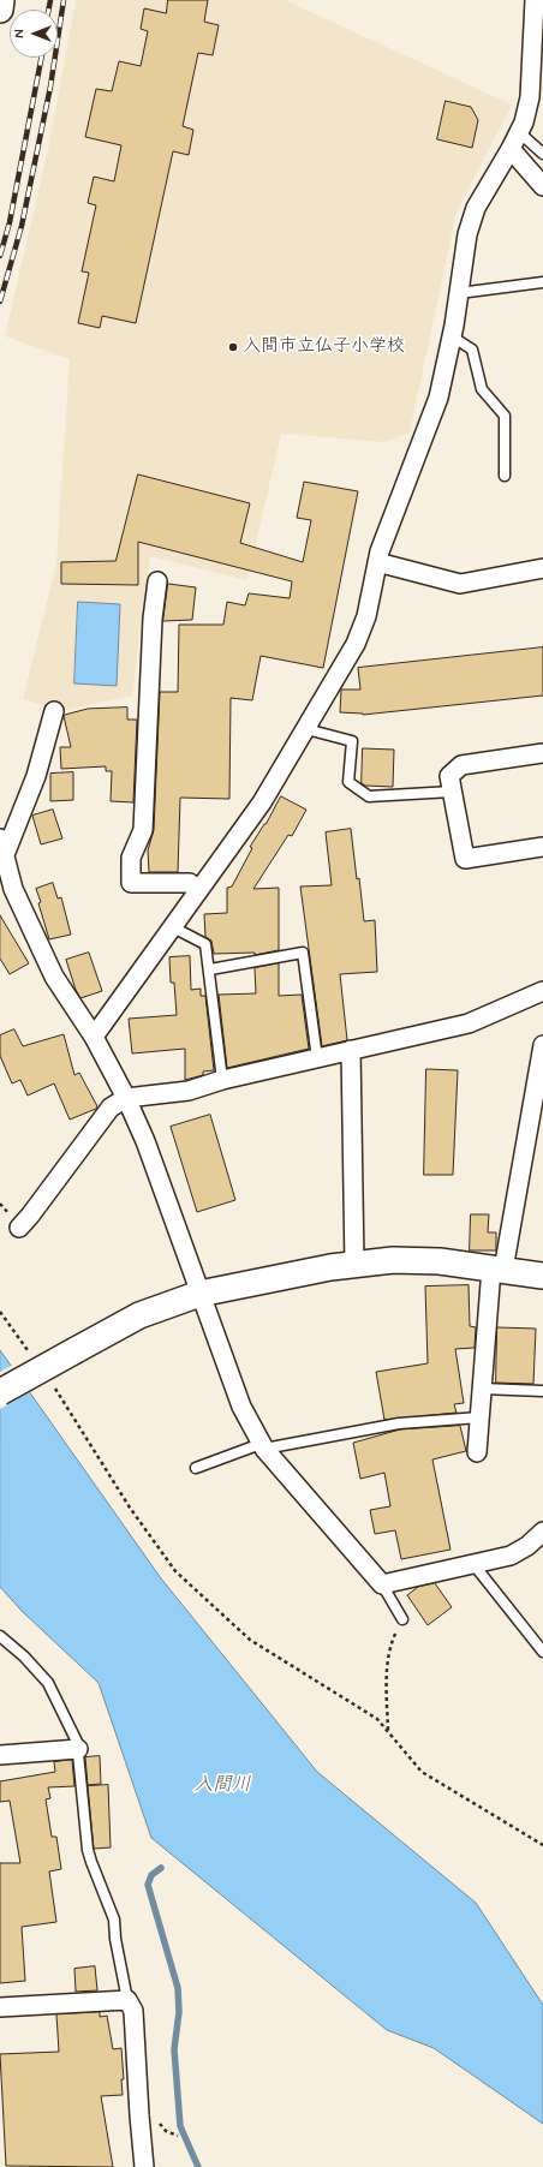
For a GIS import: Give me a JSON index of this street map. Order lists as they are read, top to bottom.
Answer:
{
  "water": ["入間川"],
  "places": ["入間市立仏子小学校"],
  "north": "left"
}
